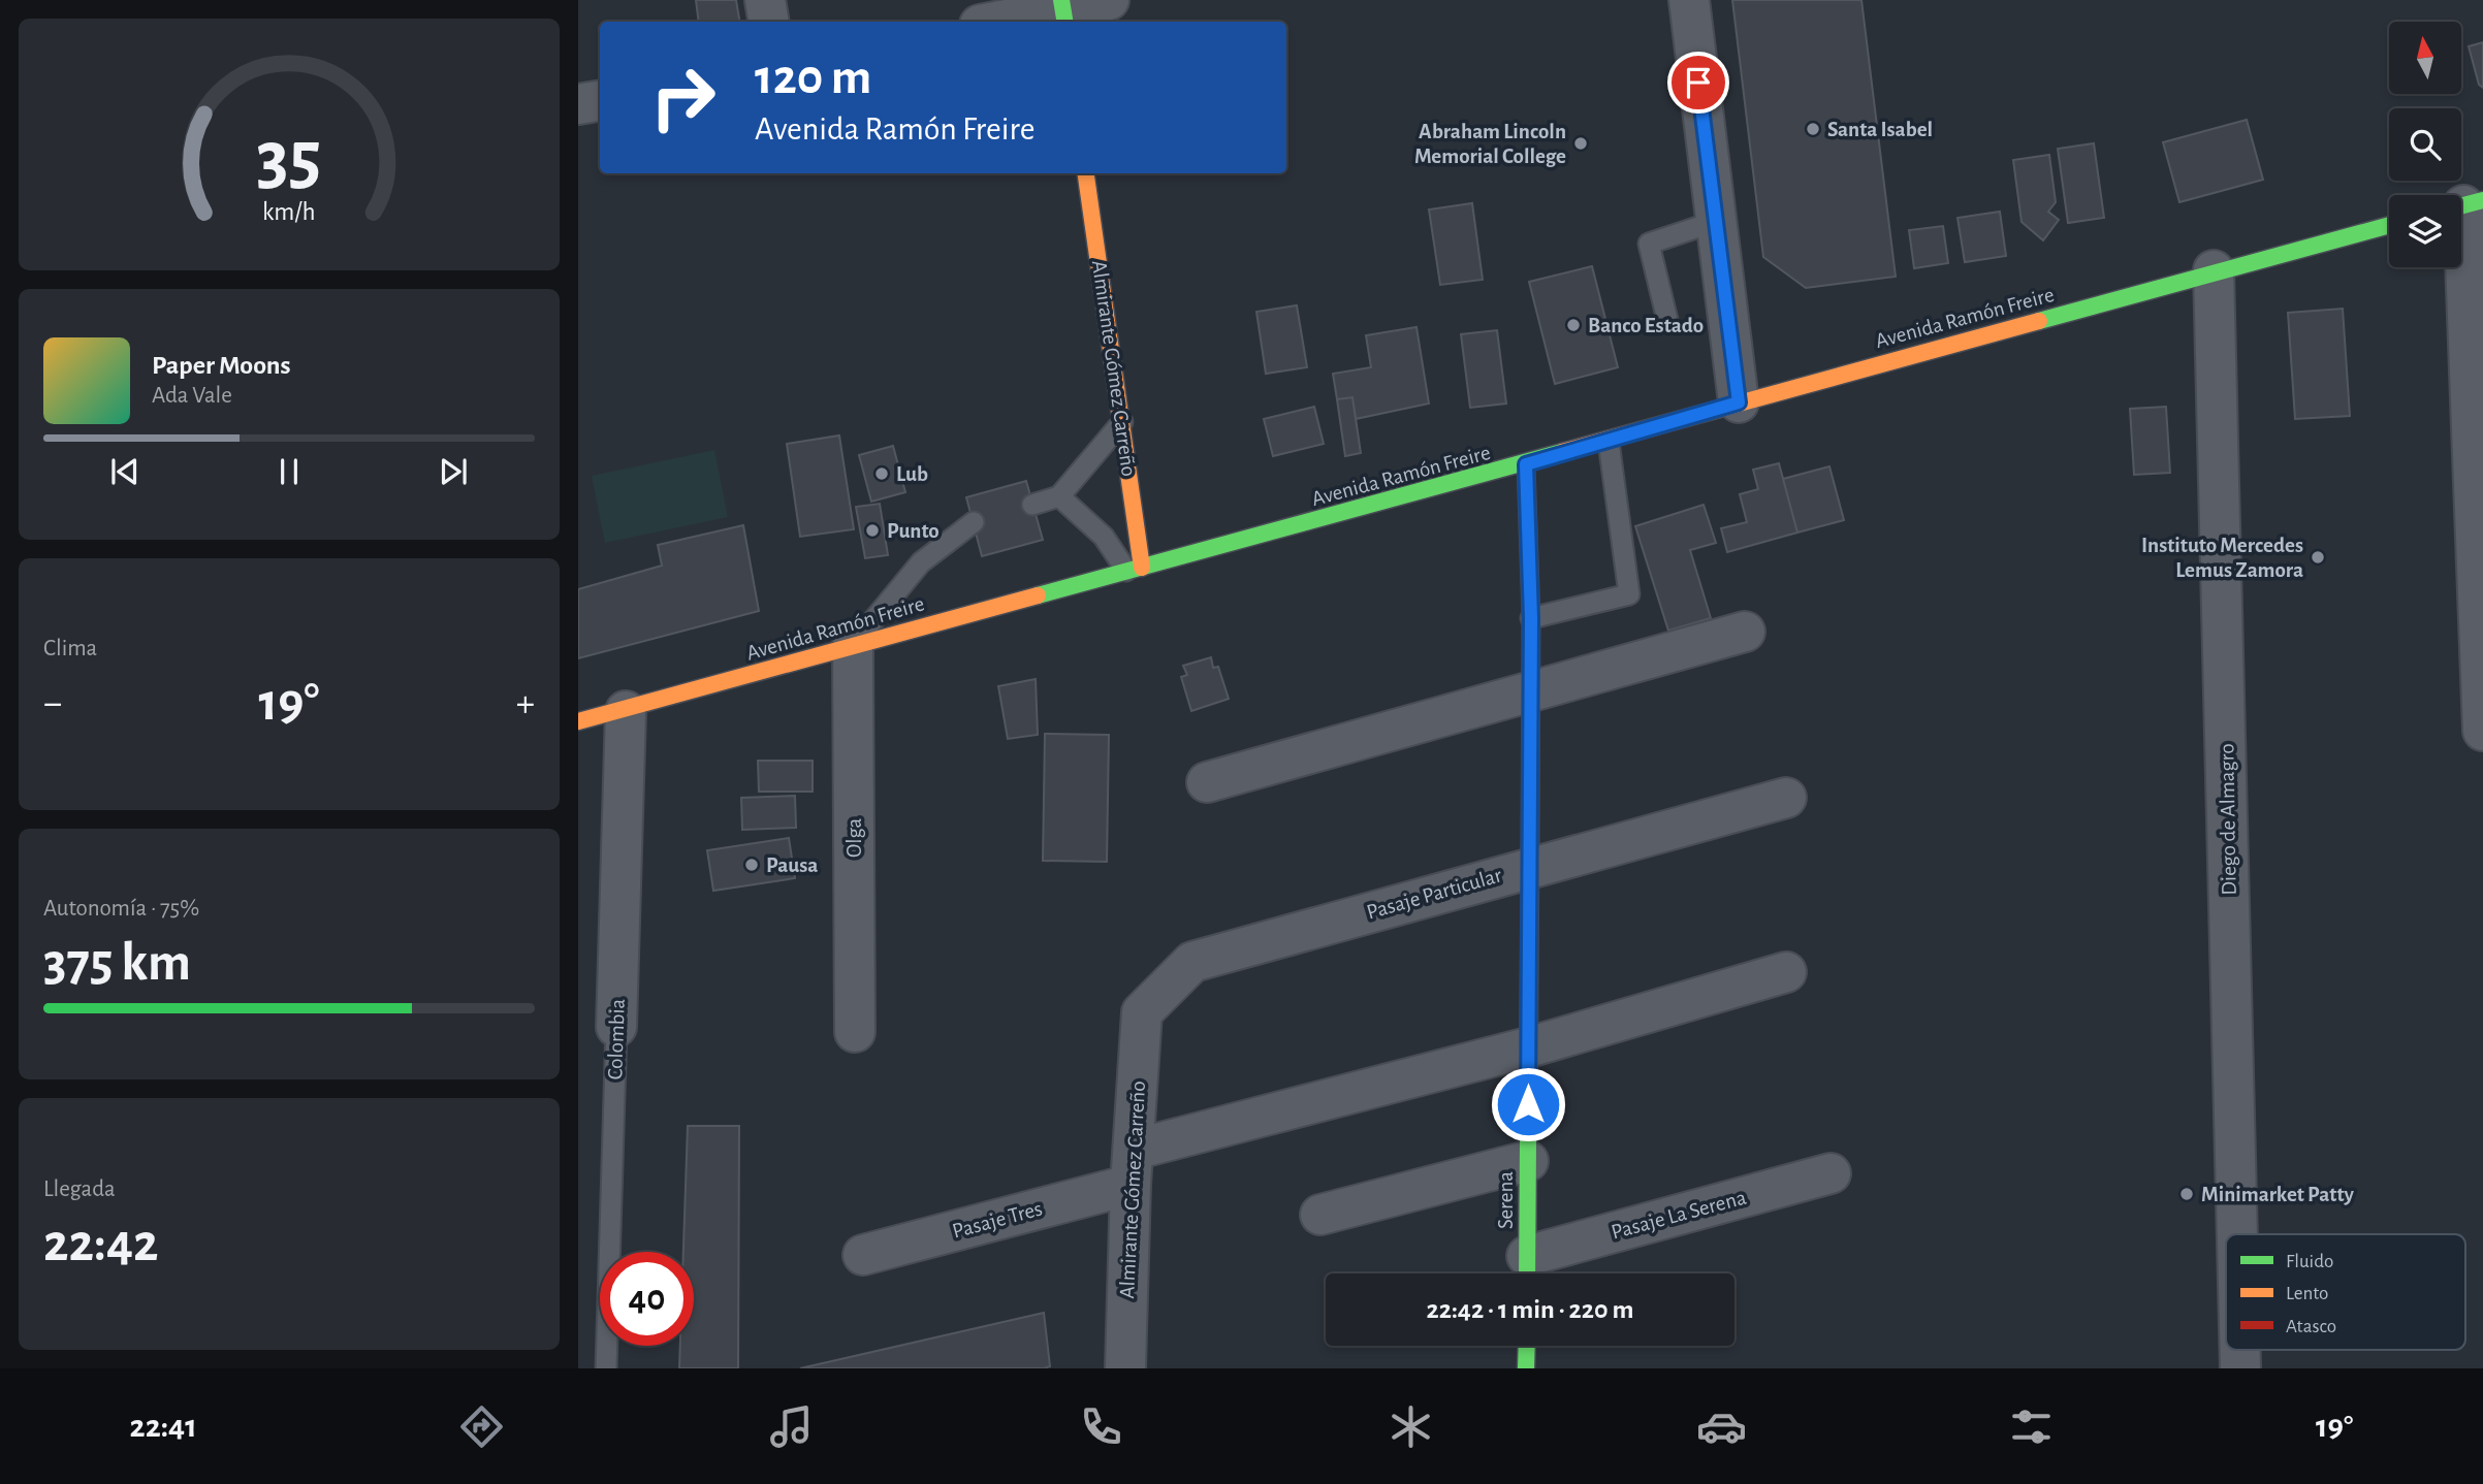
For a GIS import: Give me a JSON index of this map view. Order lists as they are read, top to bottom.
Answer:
{
  "streets": {
    "main road": ["Avenida Ramón Freire", "Almirante Gómez Carreño", "Serena"],
    "street": [
      "Diego de Almagro",
      "Olga",
      "Pasaje Particular",
      "Colombia",
      "Pasaje La Serena",
      "Pasaje Tres"
    ]
  },
  "crossings": [
    ["Avenida Ramón Freire", "Almirante Gómez Carreño"],
    ["Avenida Ramón Freire", "Diego de Almagro"],
    ["Avenida Ramón Freire", "Olga"],
    ["Avenida Ramón Freire", "Colombia"],
    ["Avenida Ramón Freire", "Serena"],
    ["Almirante Gómez Carreño", "Pasaje Particular"],
    ["Almirante Gómez Carreño", "Pasaje Tres"],
    ["Pasaje Particular", "Serena"],
    ["Serena", "Pasaje La Serena"]
  ],
  "places": [
    "Santa Isabel",
    "Abraham Lincoln Memorial College",
    "Banco Estado",
    "Lub",
    "Punto",
    "Instituto Mercedes Lemus Zamora",
    "Pausa",
    "Minimarket Patty"
  ],
  "legend": ["Fluido", "Lento", "Atasco"],
  "north": "top",
  "page": {
    "turn": ["120 m", "Avenida Ramón Freire"],
    "song": ["Paper Moons", "Ada Vale"],
    "tile": [
      "Clima",
      ["Autonomía · 75%", "375 km"],
      ["Llegada", "22:42"]
    ],
    "heat": ["−", "19°", "+"],
    "limit": "40",
    "trip": "22:42 · 1 min · 220 m",
    "tabs": ["22:41", "19°"],
    "gauge": ["35", "km/h"]
  }
}
